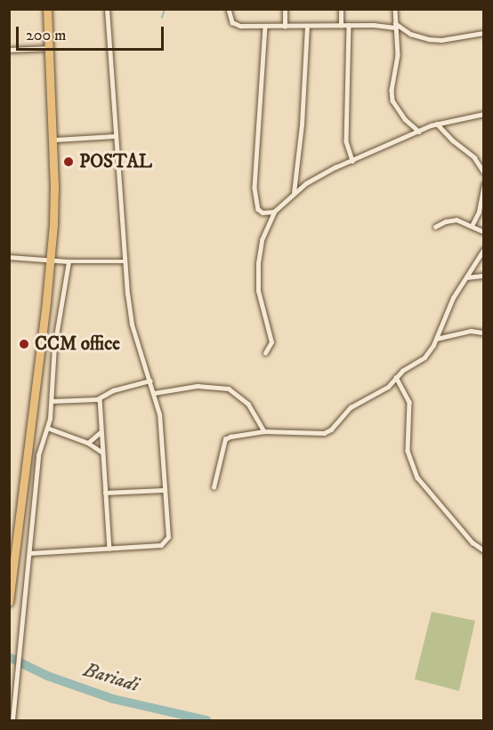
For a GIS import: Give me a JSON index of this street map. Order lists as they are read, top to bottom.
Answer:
{
  "water": ["Bariadi"],
  "places": ["POSTAL", "CCM office"],
  "scale_bar": "200 m"
}
